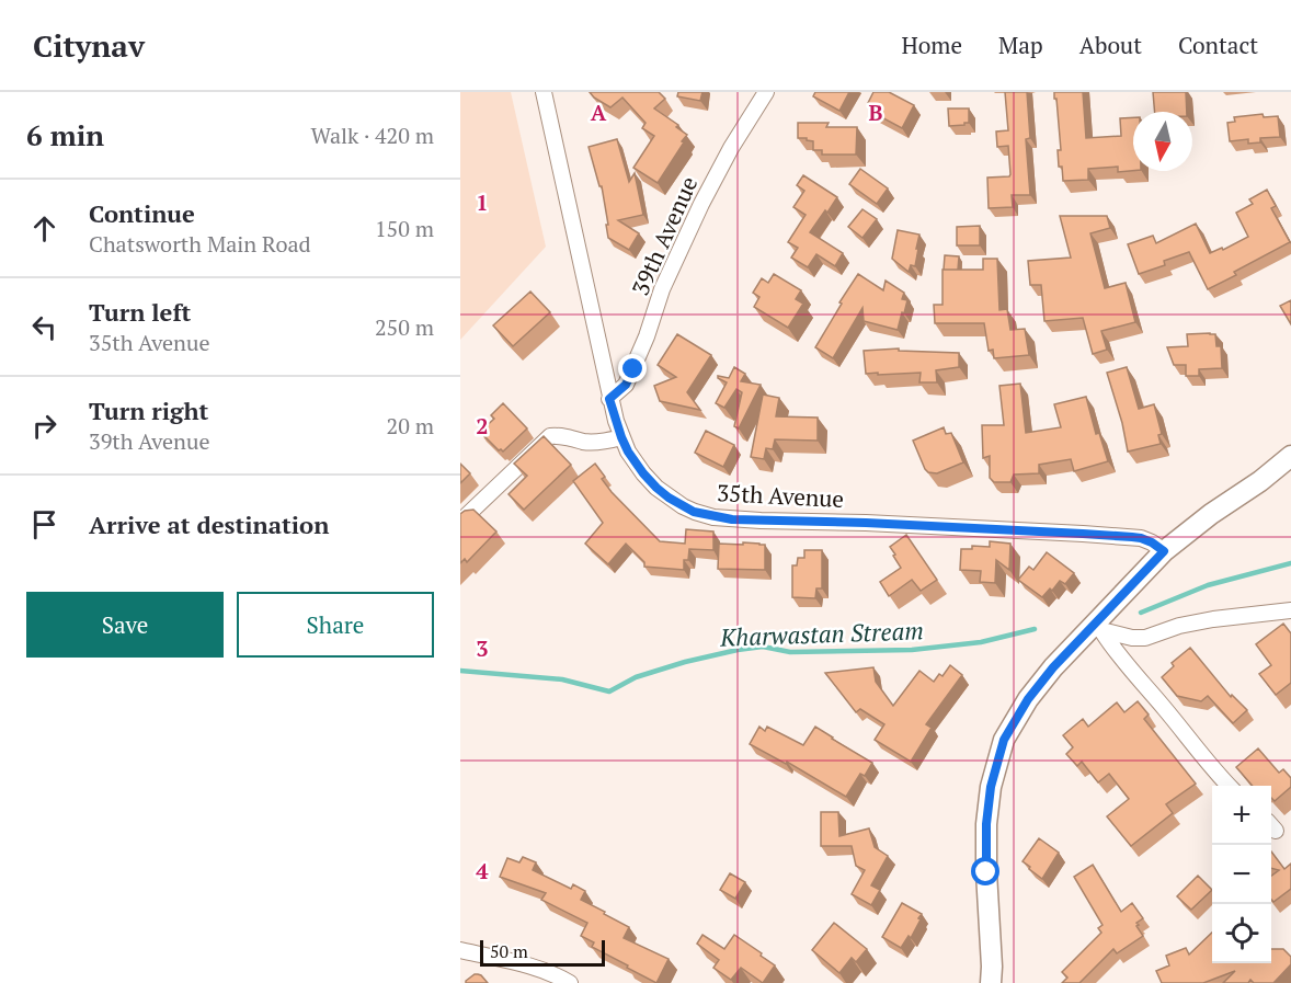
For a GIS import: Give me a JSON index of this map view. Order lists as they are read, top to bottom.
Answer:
{
  "streets": {
    "street": ["39th Avenue", "35th Avenue"]
  },
  "crossings": [
    ["39th Avenue", "35th Avenue"]
  ],
  "water": ["Kharwastan Stream"],
  "scale_bar": "50 m",
  "north": "bottom",
  "page": {
    "header": "Citynav",
    "nav": [
      "Home",
      "Map",
      "About",
      "Contact"
    ],
    "heading": ["6 min", "Walk · 420 m"],
    "list": [
      ["Continue", "Chatsworth Main Road", "150 m"],
      ["Turn left", "35th Avenue", "250 m"],
      ["Turn right", "39th Avenue", "20 m"],
      "Arrive at destination"
    ],
    "buttons": ["Save", "Share"],
    "map_buttons": ["+", "−"],
    "scale": "50 m"
  },
  "grid": {
    "columns": ["A", "B"],
    "rows": [
      "1",
      "2",
      "3",
      "4"
    ]
  }
}
